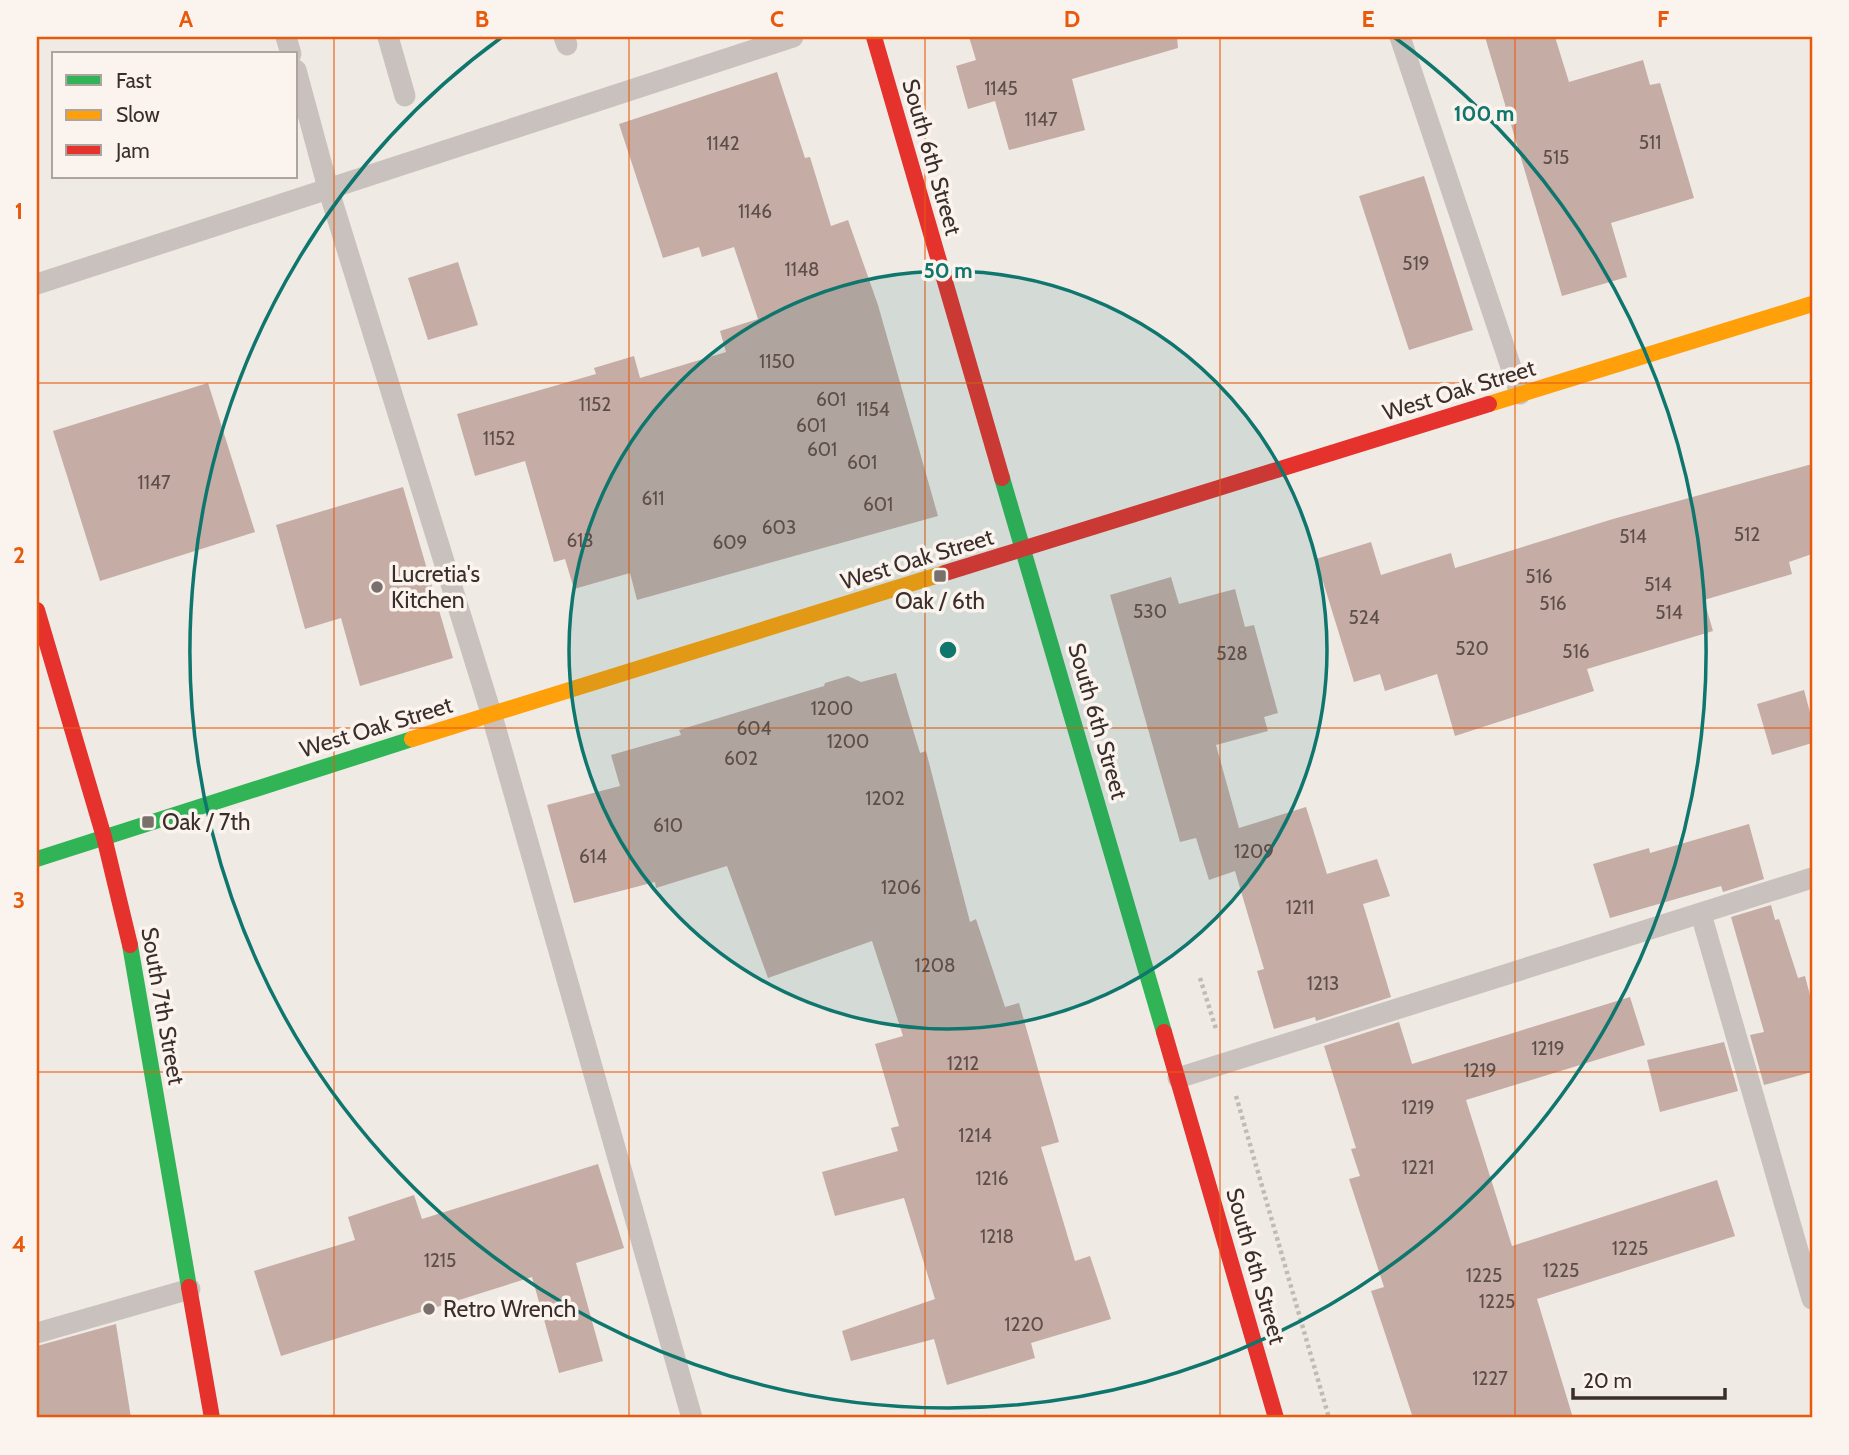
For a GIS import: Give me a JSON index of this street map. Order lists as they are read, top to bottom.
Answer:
{
  "streets": {
    "street": ["South 6th Street", "West Oak Street", "South 7th Street"]
  },
  "crossings": [
    ["South 6th Street", "West Oak Street"],
    ["West Oak Street", "South 7th Street"]
  ],
  "places": {
    "transit": ["Oak / 6th", "Oak / 7th"],
    "other": ["Lucretia's Kitchen", "Retro Wrench"]
  },
  "house_numbers": [
    "1145",
    "1147",
    "511",
    "1142",
    "515",
    "1146",
    "519",
    "1148",
    "1150",
    "601",
    "1152",
    "1154",
    "601",
    "1152",
    "601",
    "601",
    "1147",
    "611",
    "601",
    "603",
    "512",
    "514",
    "613",
    "609",
    "516",
    "514",
    "516",
    "530",
    "514",
    "524",
    "520",
    "516",
    "528",
    "1200",
    "604",
    "1200",
    "602",
    "1202",
    "610",
    "1209",
    "614",
    "1206",
    "1211",
    "1208",
    "1213",
    "1219",
    "1212",
    "1219",
    "1219",
    "1214",
    "1221",
    "1216",
    "1218",
    "1225",
    "1215",
    "1225",
    "1225",
    "1225",
    "1220",
    "1227"
  ],
  "legend": ["Fast", "Slow", "Jam"],
  "scale_bar": "20 m",
  "grid": {
    "columns": [
      "A",
      "B",
      "C",
      "D",
      "E",
      "F"
    ],
    "rows": [
      "1",
      "2",
      "3",
      "4"
    ]
  },
  "rings": ["100 m", "50 m"]
}
